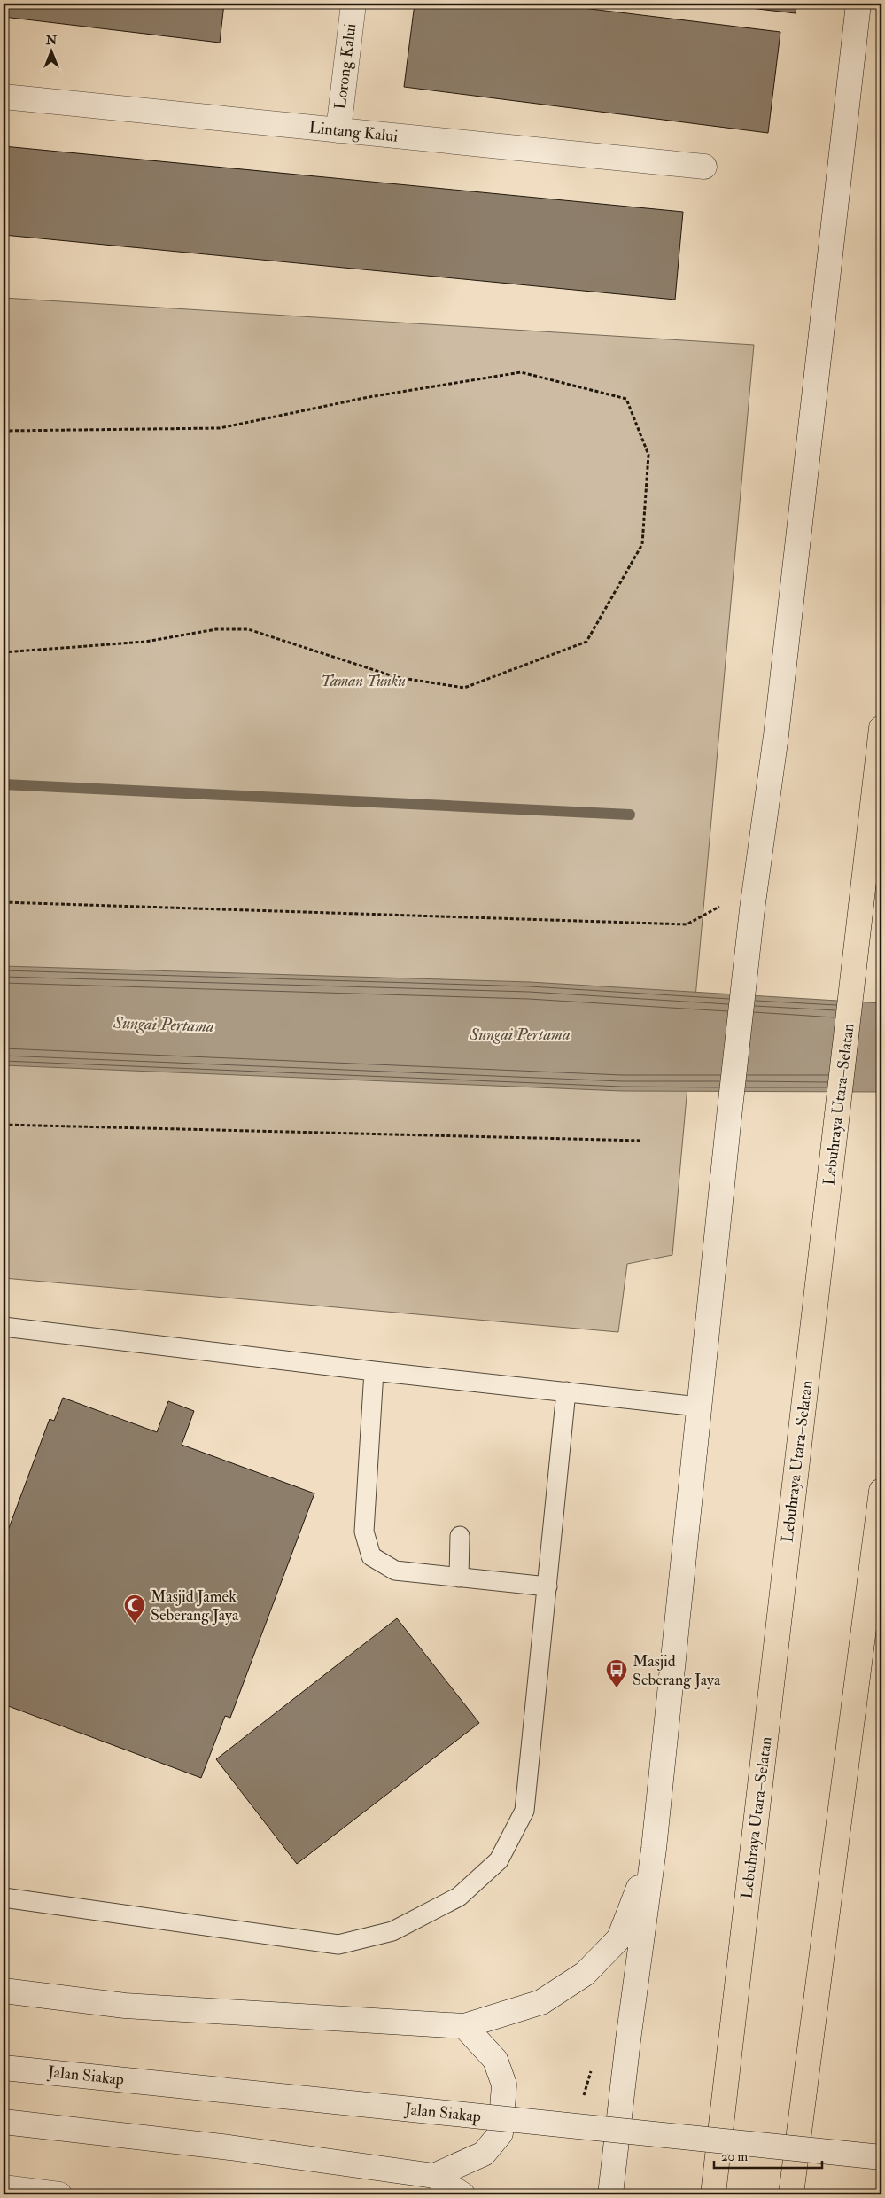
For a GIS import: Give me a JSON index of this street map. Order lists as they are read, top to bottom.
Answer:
{
  "streets": {
    "highway": ["Lebuhraya Utara–Selatan"],
    "main road": ["Lorong Kalui", "Lintang Kalui", "Jalan Siakap"]
  },
  "crossings": [
    ["Lorong Kalui", "Lintang Kalui"]
  ],
  "water": ["Sungai Pertama"],
  "parks": ["Taman Tunku"],
  "places": {
    "mosque": ["Masjid Jamek Seberang Jaya"],
    "bus stop": ["Masjid Seberang Jaya"]
  },
  "scale_bar": "20 m",
  "north": "top"
}
